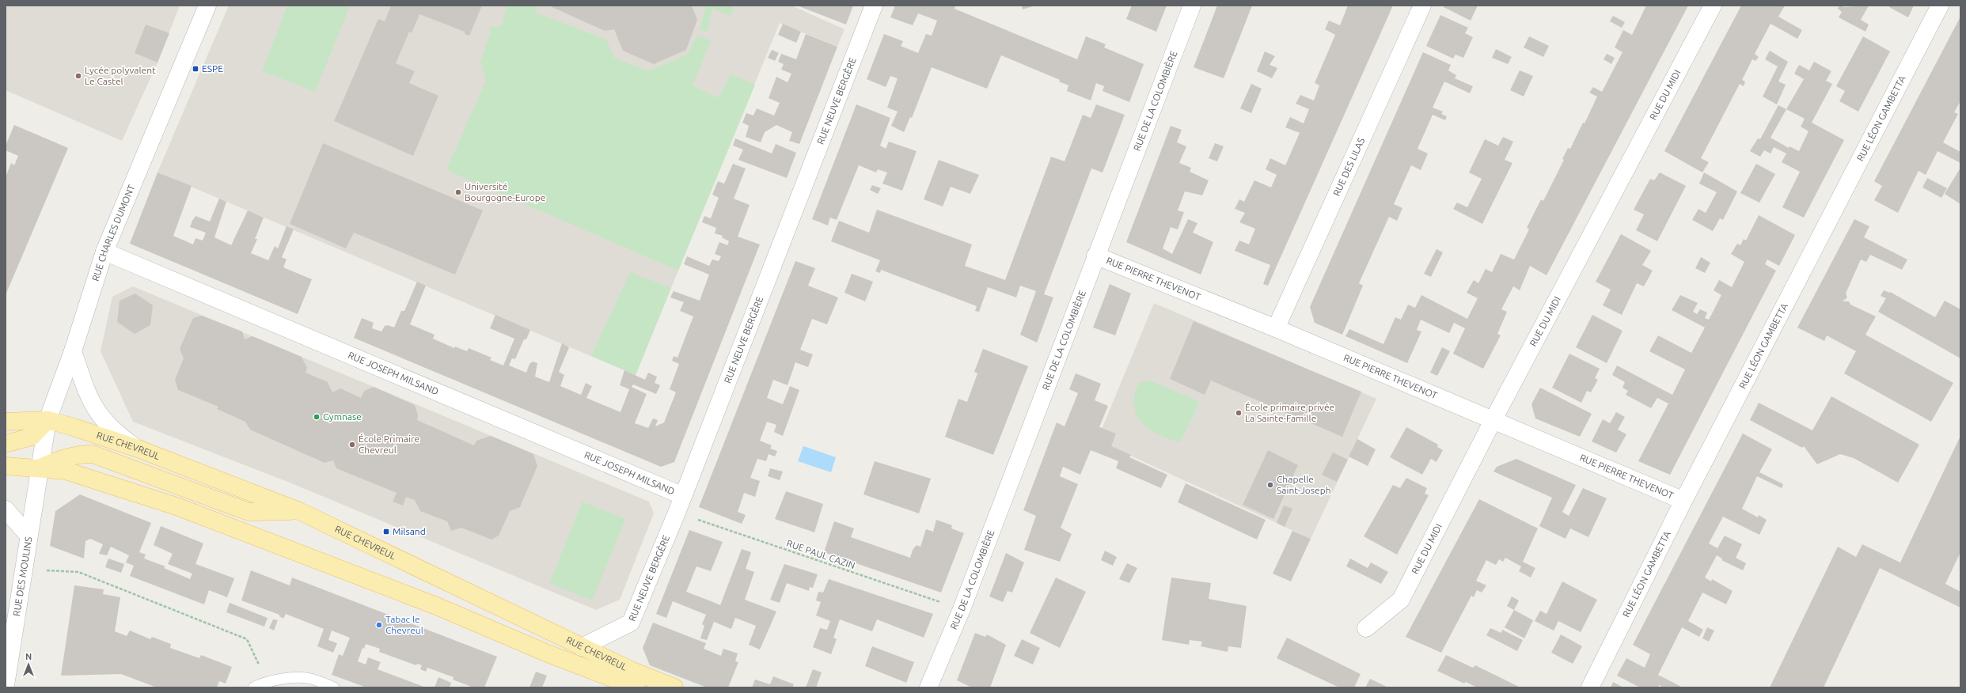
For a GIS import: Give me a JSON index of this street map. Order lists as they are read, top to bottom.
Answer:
{
  "streets": {
    "main road": ["RUE CHEVREUL"],
    "street": [
      "RUE DU MIDI",
      "RUE NEUVE BERGÈRE",
      "RUE DE LA COLOMBIÈRE",
      "RUE LÉON GAMBETTA",
      "RUE DES LILAS",
      "RUE CHARLES DUMONT",
      "RUE PIERRE THEVENOT",
      "RUE JOSEPH MILSAND",
      "RUE DES MOULINS"
    ],
    "path": ["RUE PAUL CAZIN"]
  },
  "crossings": [
    ["RUE DU MIDI", "RUE PIERRE THEVENOT"],
    ["RUE NEUVE BERGÈRE", "RUE JOSEPH MILSAND"],
    ["RUE NEUVE BERGÈRE", "RUE CHEVREUL"],
    ["RUE NEUVE BERGÈRE", "RUE PAUL CAZIN"],
    ["RUE DE LA COLOMBIÈRE", "RUE PIERRE THEVENOT"],
    ["RUE DE LA COLOMBIÈRE", "RUE PAUL CAZIN"],
    ["RUE LÉON GAMBETTA", "RUE PIERRE THEVENOT"],
    ["RUE DES LILAS", "RUE PIERRE THEVENOT"],
    ["RUE CHARLES DUMONT", "RUE JOSEPH MILSAND"],
    ["RUE CHARLES DUMONT", "RUE CHEVREUL"],
    ["RUE CHARLES DUMONT", "RUE DES MOULINS"],
    ["RUE CHEVREUL", "RUE DES MOULINS"]
  ],
  "places": {
    "transit": ["ESPE", "Milsand"],
    "other": [
      "Lycée polyvalent Le Castel",
      "Université Bourgogne-Europe",
      "École primaire privée La Sainte-Famille",
      "Gymnase",
      "École Primaire Chevreul",
      "Chapelle Saint-Joseph",
      "Tabac le Chevreul"
    ]
  },
  "north": "top"
}
